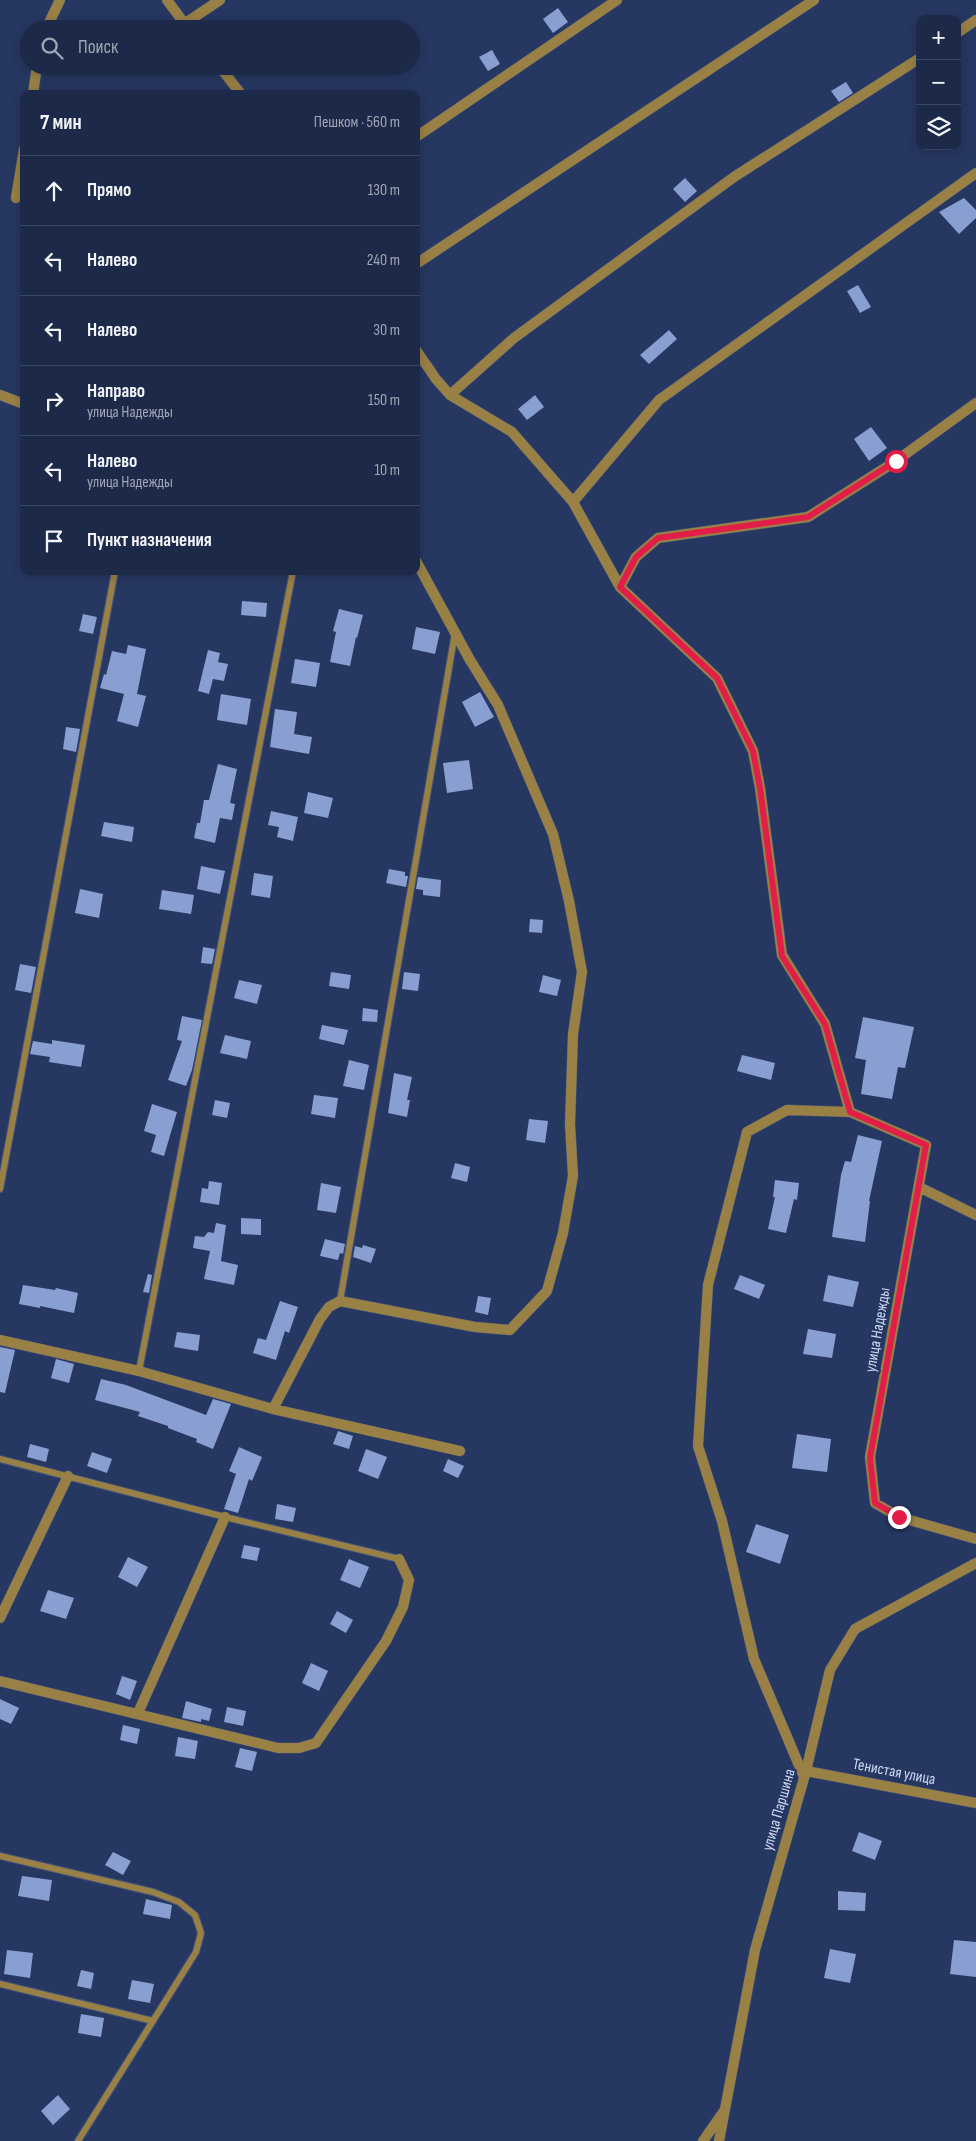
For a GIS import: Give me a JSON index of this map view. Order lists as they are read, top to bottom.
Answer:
{
  "streets": {
    "street": ["улица Надежды", "Тенистая улица", "улица Паршина"]
  },
  "crossings": [
    ["Тенистая улица", "улица Паршина"]
  ],
  "page": {
    "map_buttons": ["+", "−"],
    "search": "Поиск",
    "heading": ["7 мин", "Пешком · 560 m"],
    "list": [
      ["Прямо", "130 m"],
      ["Налево", "240 m"],
      ["Налево", "30 m"],
      ["Направо", "улица Надежды", "150 m"],
      ["Налево", "улица Надежды", "10 m"],
      "Пункт назначения"
    ]
  }
}
